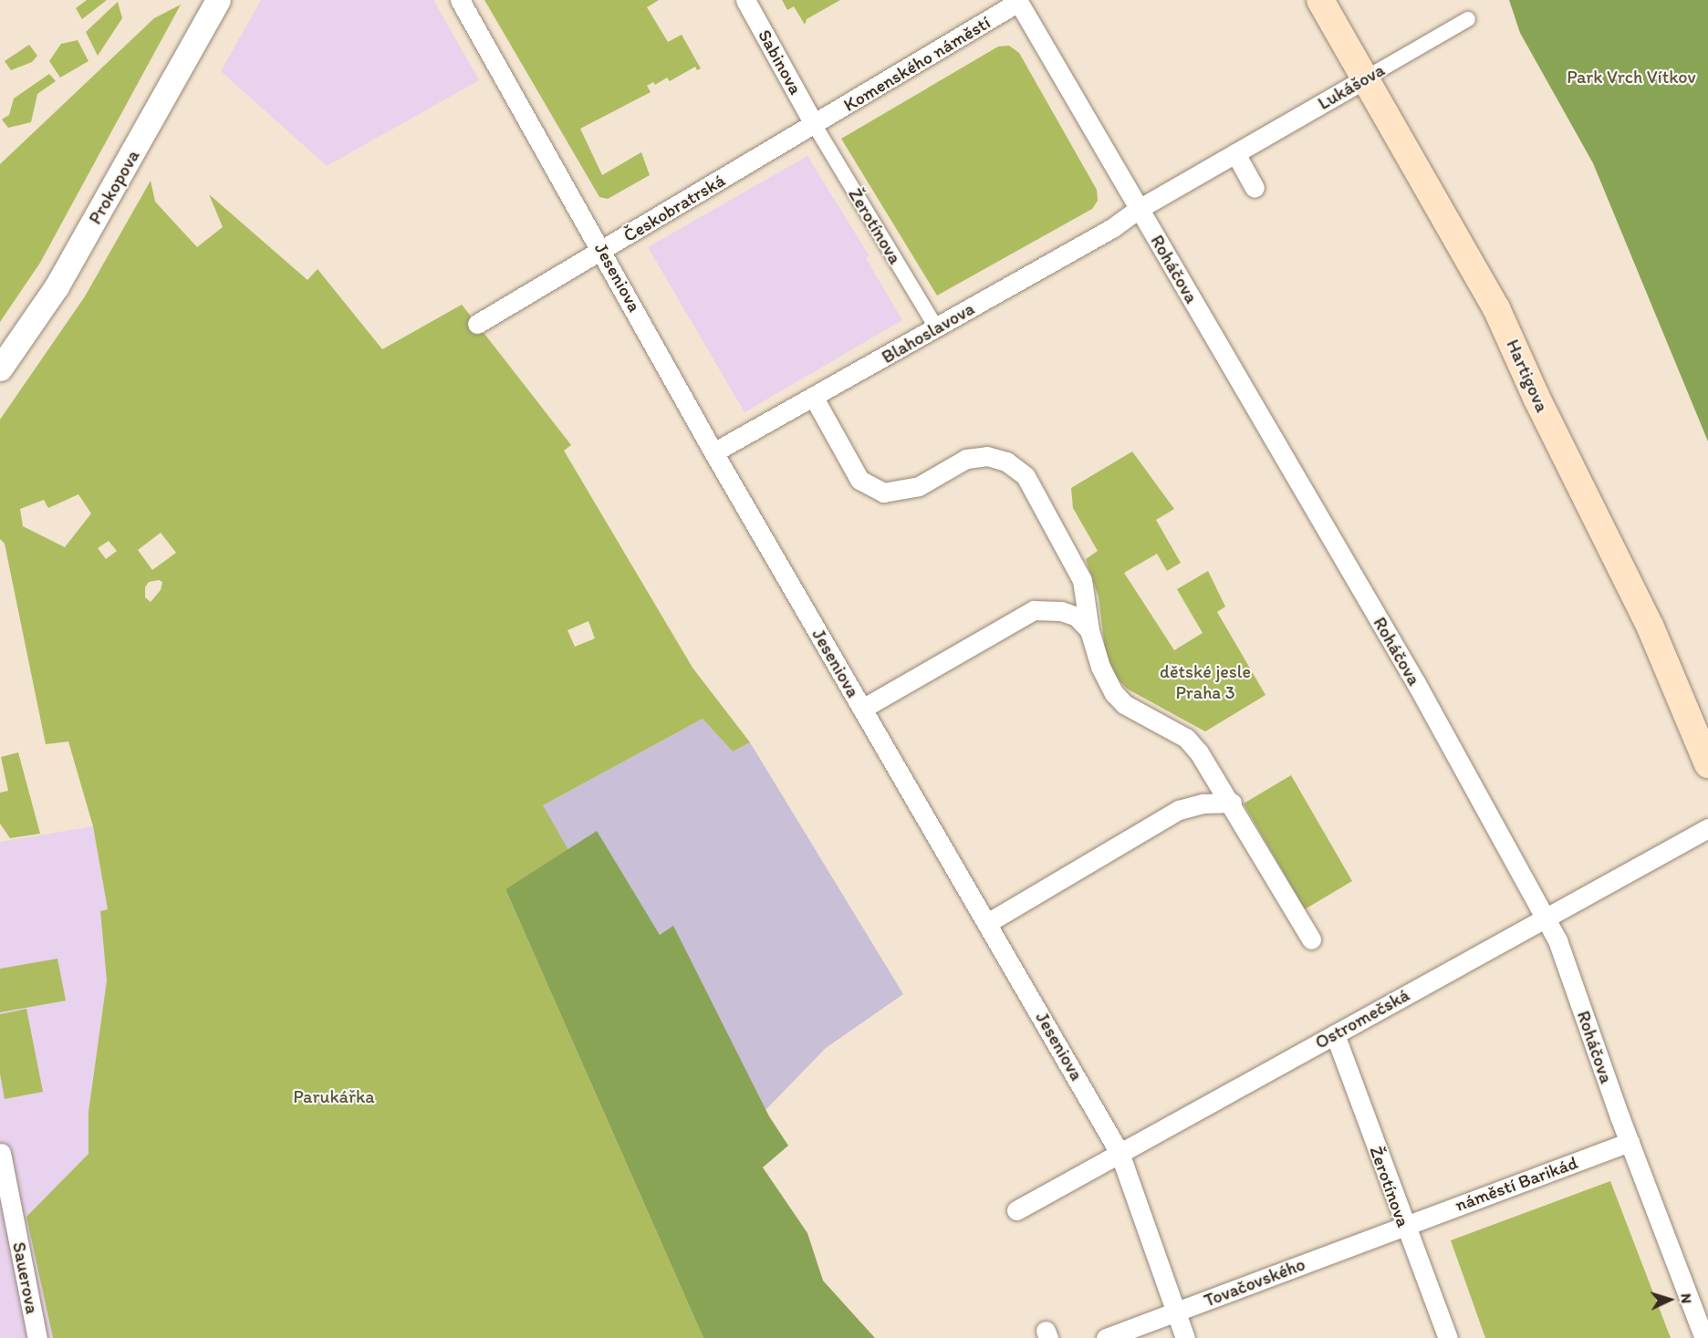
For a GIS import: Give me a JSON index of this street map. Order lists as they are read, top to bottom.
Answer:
{
  "streets": {
    "main road": ["Hartigova"],
    "street": [
      "Sabinova",
      "Komenského náměstí",
      "Lukášova",
      "Prokopova",
      "Českobratrská",
      "Žerotínova",
      "Roháčova",
      "Jeseniova",
      "Blahoslavova",
      "Ostromečská",
      "náměstí Barikád",
      "Sauerova",
      "Tovačovského"
    ]
  },
  "crossings": [
    ["Sabinova", "Komenského náměstí"],
    ["Sabinova", "Českobratrská"],
    ["Sabinova", "Žerotínova"],
    ["Komenského náměstí", "Českobratrská"],
    ["Komenského náměstí", "Žerotínova"],
    ["Komenského náměstí", "Roháčova"],
    ["Lukášova", "Roháčova"],
    ["Lukášova", "Blahoslavova"],
    ["Lukášova", "Hartigova"],
    ["Českobratrská", "Žerotínova"],
    ["Českobratrská", "Jeseniova"],
    ["Žerotínova", "Blahoslavova"],
    ["Žerotínova", "Ostromečská"],
    ["Žerotínova", "náměstí Barikád"],
    ["Žerotínova", "Tovačovského"],
    ["Roháčova", "Blahoslavova"],
    ["Roháčova", "Ostromečská"],
    ["Roháčova", "náměstí Barikád"],
    ["Jeseniova", "Blahoslavova"],
    ["Jeseniova", "Ostromečská"],
    ["Jeseniova", "Tovačovského"],
    ["náměstí Barikád", "Tovačovského"]
  ],
  "parks": ["Park Vrch Vítkov", "dětské jesle Praha 3", "Parukářka"],
  "north": "right"
}
